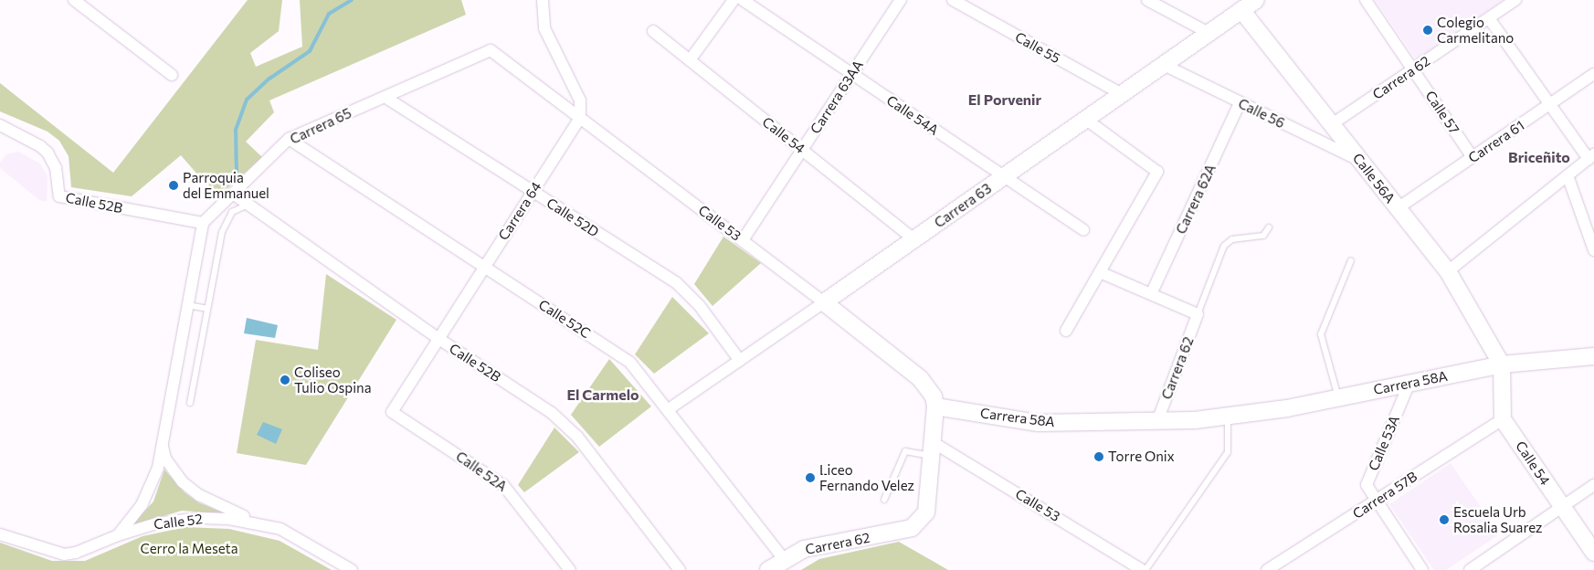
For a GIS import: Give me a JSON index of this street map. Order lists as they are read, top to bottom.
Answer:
{
  "streets": {
    "street": [
      "Calle 55",
      "Carrera 62",
      "Carrera 63AA",
      "Calle 57",
      "Calle 56",
      "Calle 54A",
      "Carrera 65",
      "Calle 54",
      "Carrera 61",
      "Calle 56A",
      "Carrera 62A",
      "Calle 52B",
      "Carrera 63",
      "Carrera 64",
      "Calle 52D",
      "Calle 53",
      "Calle 52C",
      "Carrera 58A",
      "Calle 53A",
      "Calle 52A",
      "Carrera 57B",
      "Calle 52"
    ]
  },
  "crossings": [
    ["Calle 55", "Carrera 63"],
    ["Carrera 62", "Calle 57"],
    ["Carrera 62", "Calle 56A"],
    ["Carrera 62", "Calle 53"],
    ["Carrera 62", "Calle 52C"],
    ["Carrera 62", "Carrera 58A"],
    ["Carrera 63AA", "Calle 54A"],
    ["Carrera 63AA", "Calle 54"],
    ["Carrera 63AA", "Calle 53"],
    ["Calle 57", "Carrera 61"],
    ["Calle 56", "Calle 56A"],
    ["Calle 56", "Carrera 62A"],
    ["Calle 56", "Carrera 63"],
    ["Calle 54A", "Carrera 63"],
    ["Carrera 65", "Calle 52B"],
    ["Carrera 65", "Calle 52D"],
    ["Carrera 65", "Calle 53"],
    ["Carrera 65", "Calle 52C"],
    ["Calle 54", "Carrera 63"],
    ["Calle 54", "Carrera 57B"],
    ["Carrera 61", "Calle 56A"],
    ["Calle 56A", "Carrera 63"],
    ["Calle 56A", "Carrera 58A"],
    ["Calle 52B", "Carrera 64"],
    ["Carrera 63", "Calle 52D"],
    ["Carrera 63", "Calle 53"],
    ["Carrera 63", "Calle 52C"],
    ["Carrera 64", "Calle 52D"],
    ["Carrera 64", "Calle 53"],
    ["Carrera 64", "Calle 52C"],
    ["Carrera 64", "Calle 52A"],
    ["Calle 53", "Carrera 58A"],
    ["Carrera 58A", "Calle 53A"],
    ["Calle 53A", "Carrera 57B"]
  ],
  "districts": ["El Porvenir", "Briceñito", "El Carmelo"],
  "parks": ["Cerro la Meseta"],
  "places": [
    "Colegio Carmelitano",
    "Parroquia del Emmanuel",
    "Coliseo Tulio Ospina",
    "Torre Onix",
    "Liceo Fernando Velez",
    "Escuela Urb Rosalia Suarez"
  ]
}
